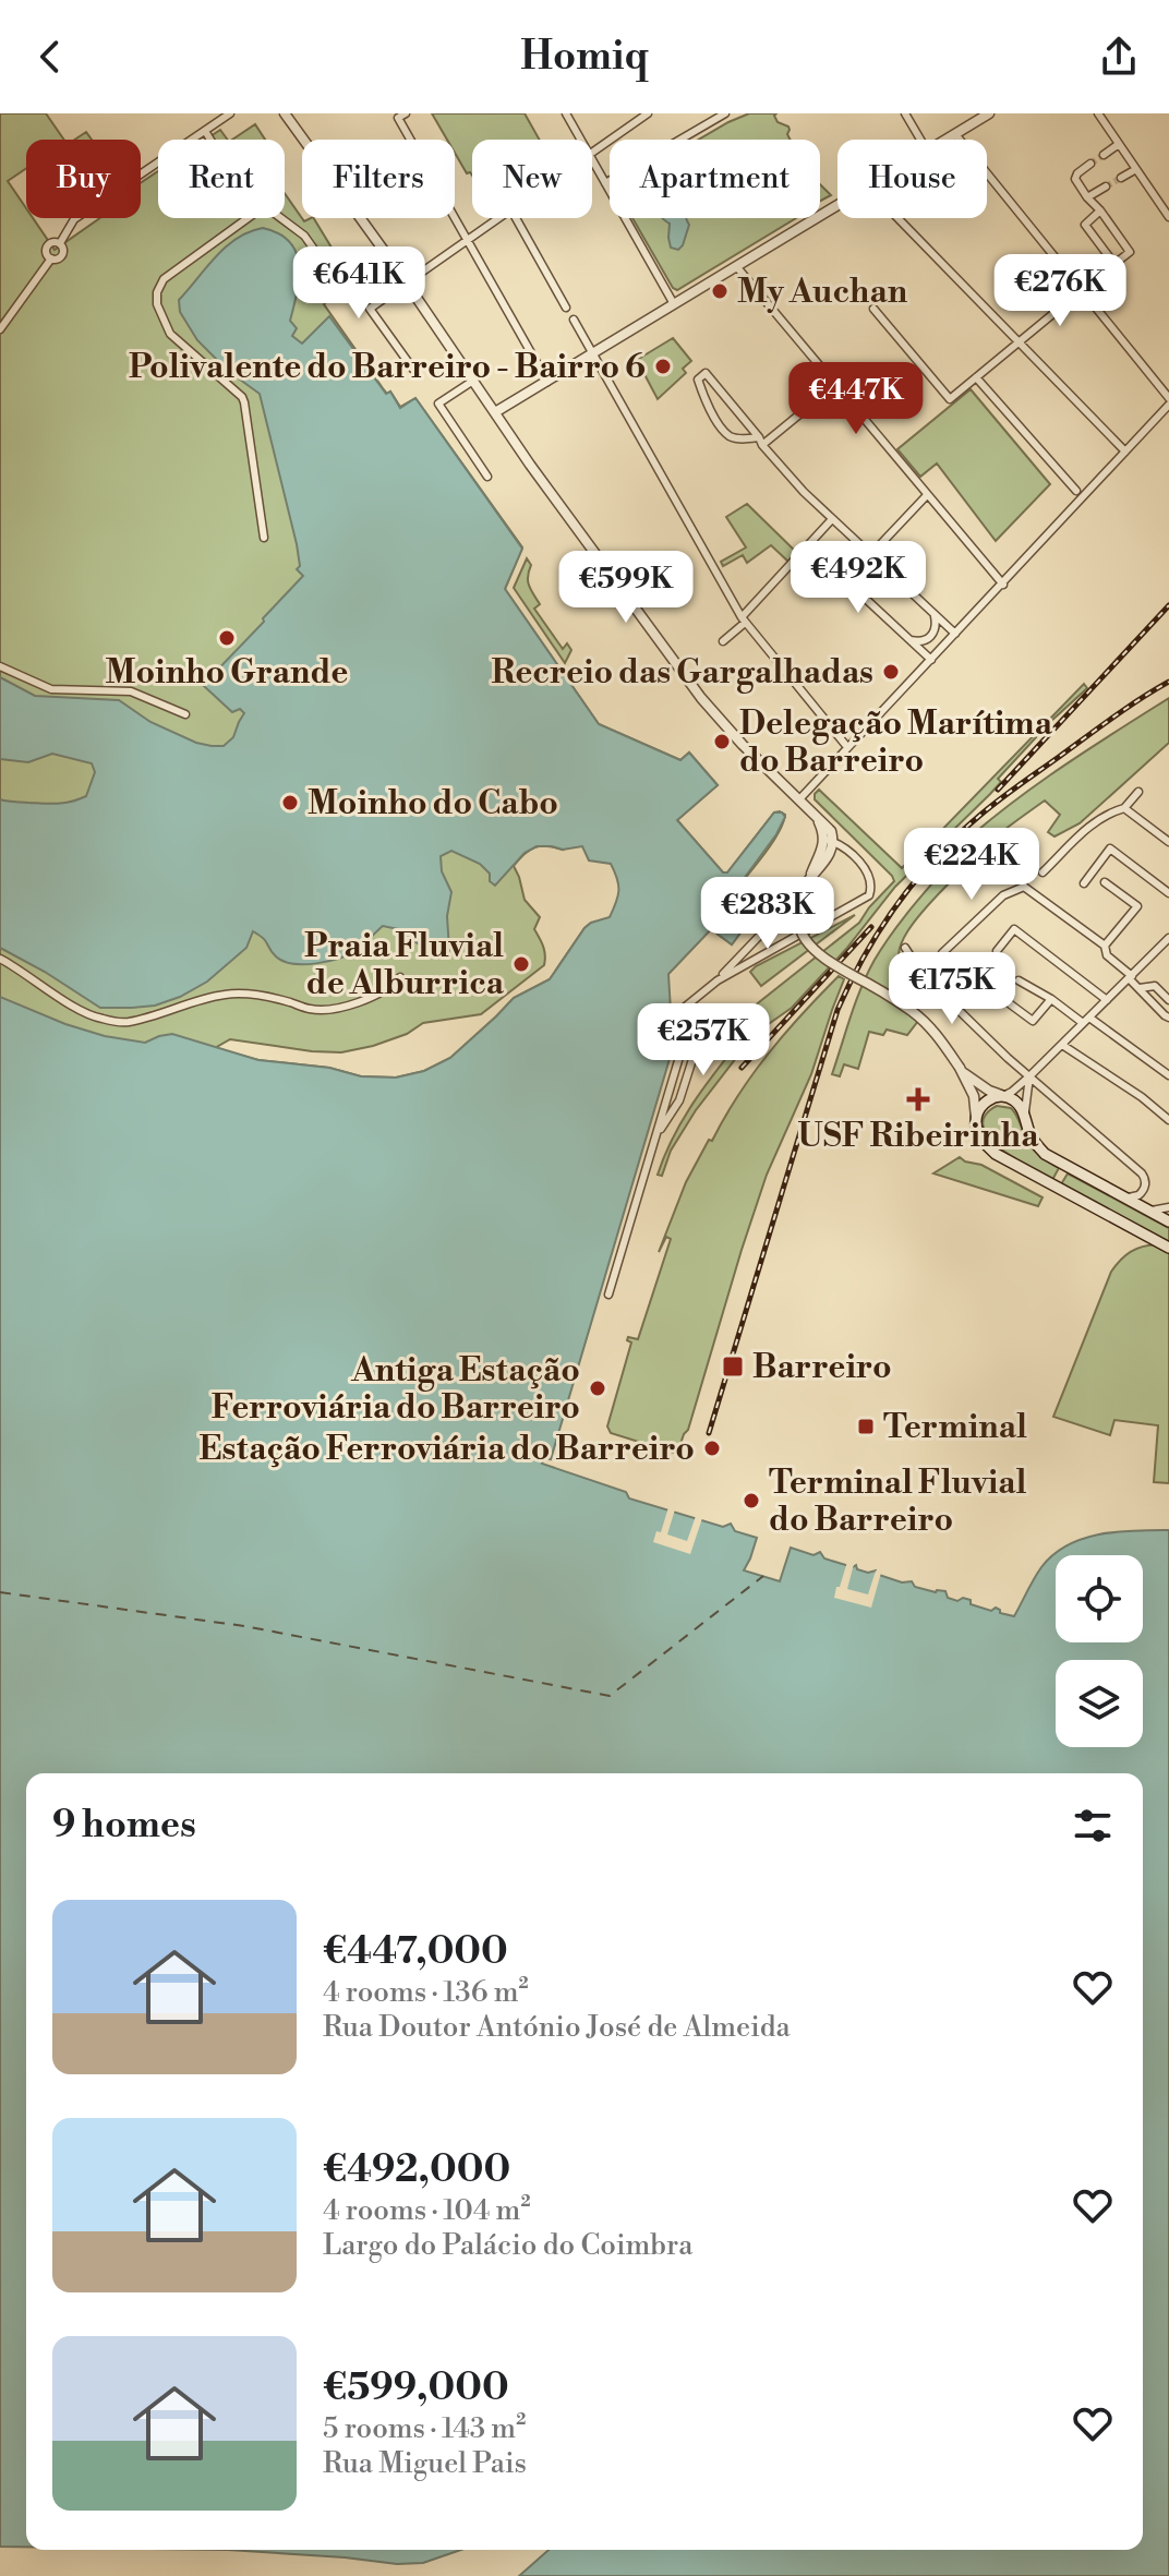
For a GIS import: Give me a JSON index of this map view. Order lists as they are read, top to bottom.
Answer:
{
  "places": {
    "other": [
      "My Auchan",
      "Polivalente do Barreiro - Bairro 6",
      "Moinho Grande",
      "Recreio das Gargalhadas",
      "Delegação Marítima do Barreiro",
      "Moinho do Cabo",
      "Praia Fluvial de Alburrica",
      "Antiga Estação Ferroviária do Barreiro",
      "Estação Ferroviária do Barreiro",
      "Terminal Fluvial do Barreiro"
    ],
    "health": ["USF Ribeirinha"],
    "transit": ["Barreiro", "Terminal"]
  },
  "page": {
    "header": "Homiq",
    "chip": [
      "Buy",
      "Rent",
      "Filters",
      "New",
      "Apartment",
      "House"
    ],
    "price": [
      "€641K",
      "€276K",
      "€447K",
      "€492K",
      "€599K",
      "€224K",
      "€283K",
      "€175K",
      "€257K"
    ],
    "heading": "9 homes",
    "list": [
      {
        "name": "€447,000",
        "note": "4 rooms · 136 m² · Rua Doutor António José de Almeida"
      },
      {
        "name": "€492,000",
        "note": "4 rooms · 104 m² · Largo do Palácio do Coimbra"
      },
      {
        "name": "€599,000",
        "note": "5 rooms · 143 m² · Rua Miguel Pais"
      }
    ]
  }
}
